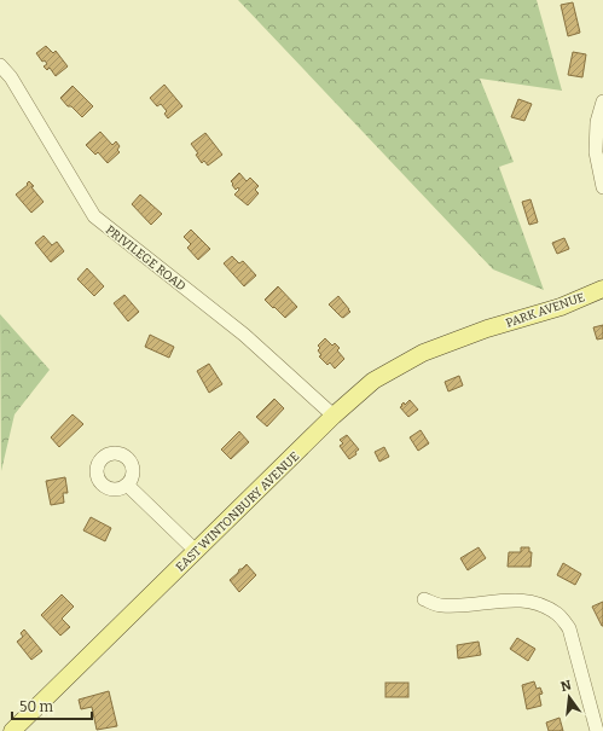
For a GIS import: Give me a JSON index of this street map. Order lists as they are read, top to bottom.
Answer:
{
  "streets": {
    "main road": ["PARK AVENUE", "EAST WINTONBURY AVENUE"],
    "street": ["PRIVILEGE ROAD"]
  },
  "crossings": [
    ["PRIVILEGE ROAD", "EAST WINTONBURY AVENUE"],
    ["PARK AVENUE", "EAST WINTONBURY AVENUE"]
  ],
  "scale_bar": "50 m",
  "north": "top"
}
